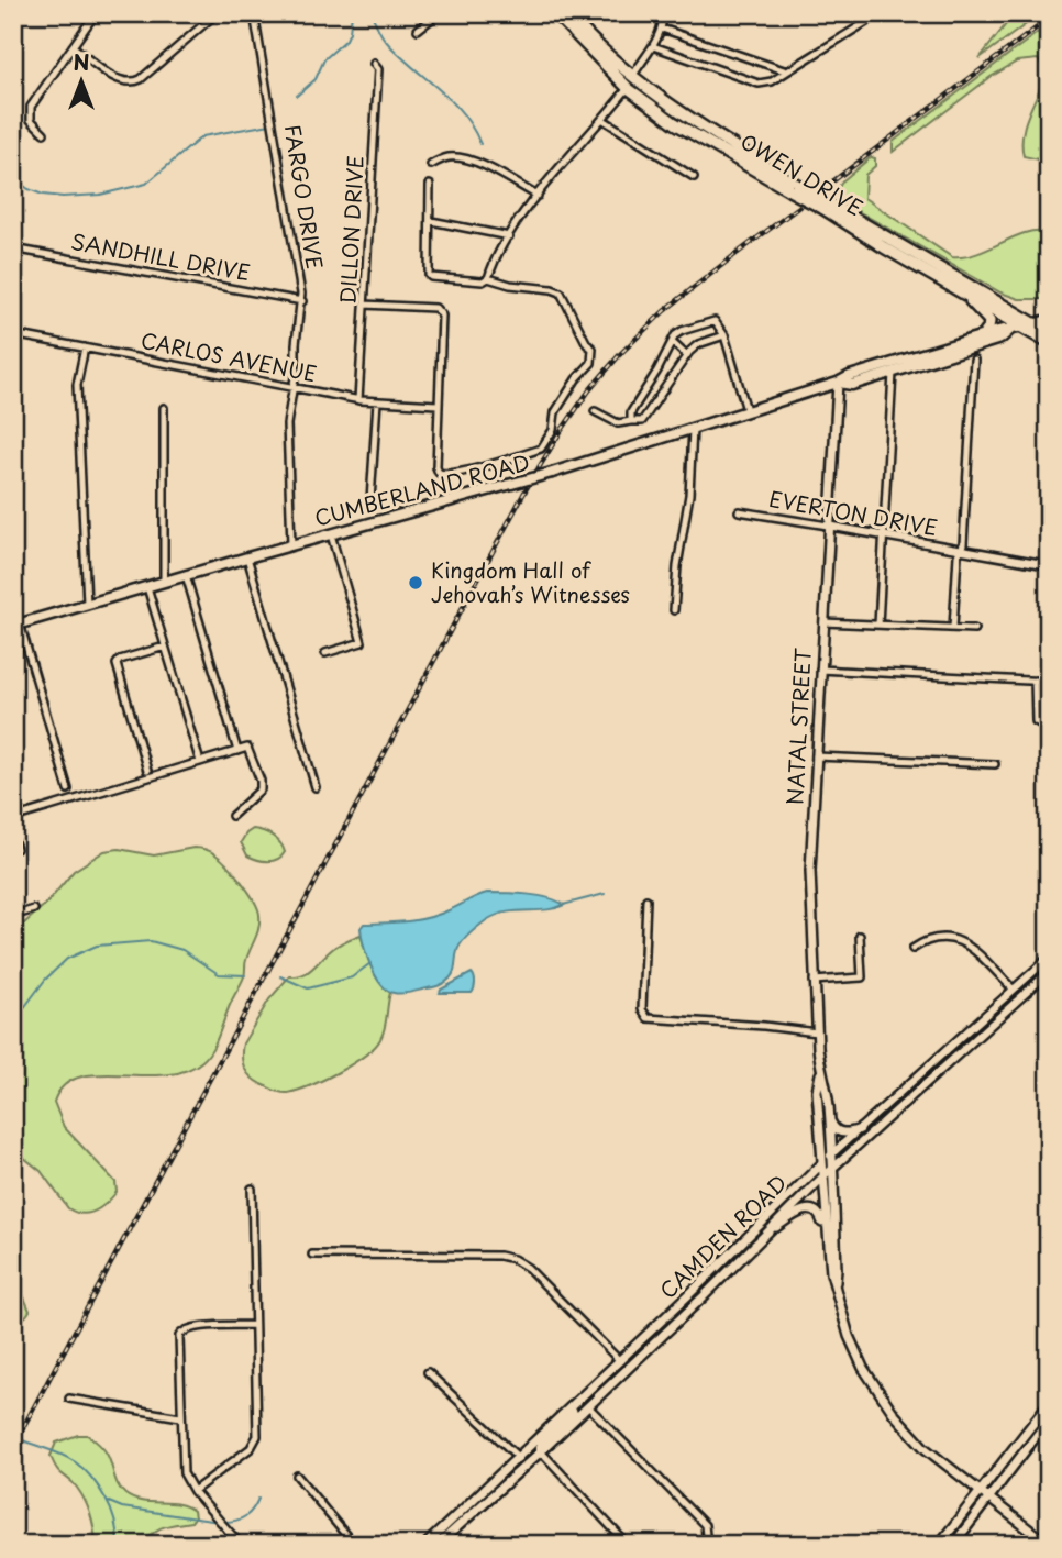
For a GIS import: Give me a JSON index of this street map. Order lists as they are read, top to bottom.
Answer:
{
  "streets": {
    "highway": ["OWEN DRIVE"],
    "main road": ["CUMBERLAND ROAD", "NATAL STREET", "CAMDEN ROAD"],
    "street": [
      "FARGO DRIVE",
      "DILLON DRIVE",
      "SANDHILL DRIVE",
      "CARLOS AVENUE",
      "EVERTON DRIVE"
    ]
  },
  "crossings": [
    ["OWEN DRIVE", "CUMBERLAND ROAD"],
    ["FARGO DRIVE", "SANDHILL DRIVE"],
    ["FARGO DRIVE", "CARLOS AVENUE"],
    ["FARGO DRIVE", "CUMBERLAND ROAD"],
    ["DILLON DRIVE", "CARLOS AVENUE"],
    ["CUMBERLAND ROAD", "NATAL STREET"],
    ["EVERTON DRIVE", "NATAL STREET"],
    ["NATAL STREET", "CAMDEN ROAD"]
  ],
  "places": ["Kingdom Hall of Jehovah’s Witnesses"],
  "north": "top"
}
